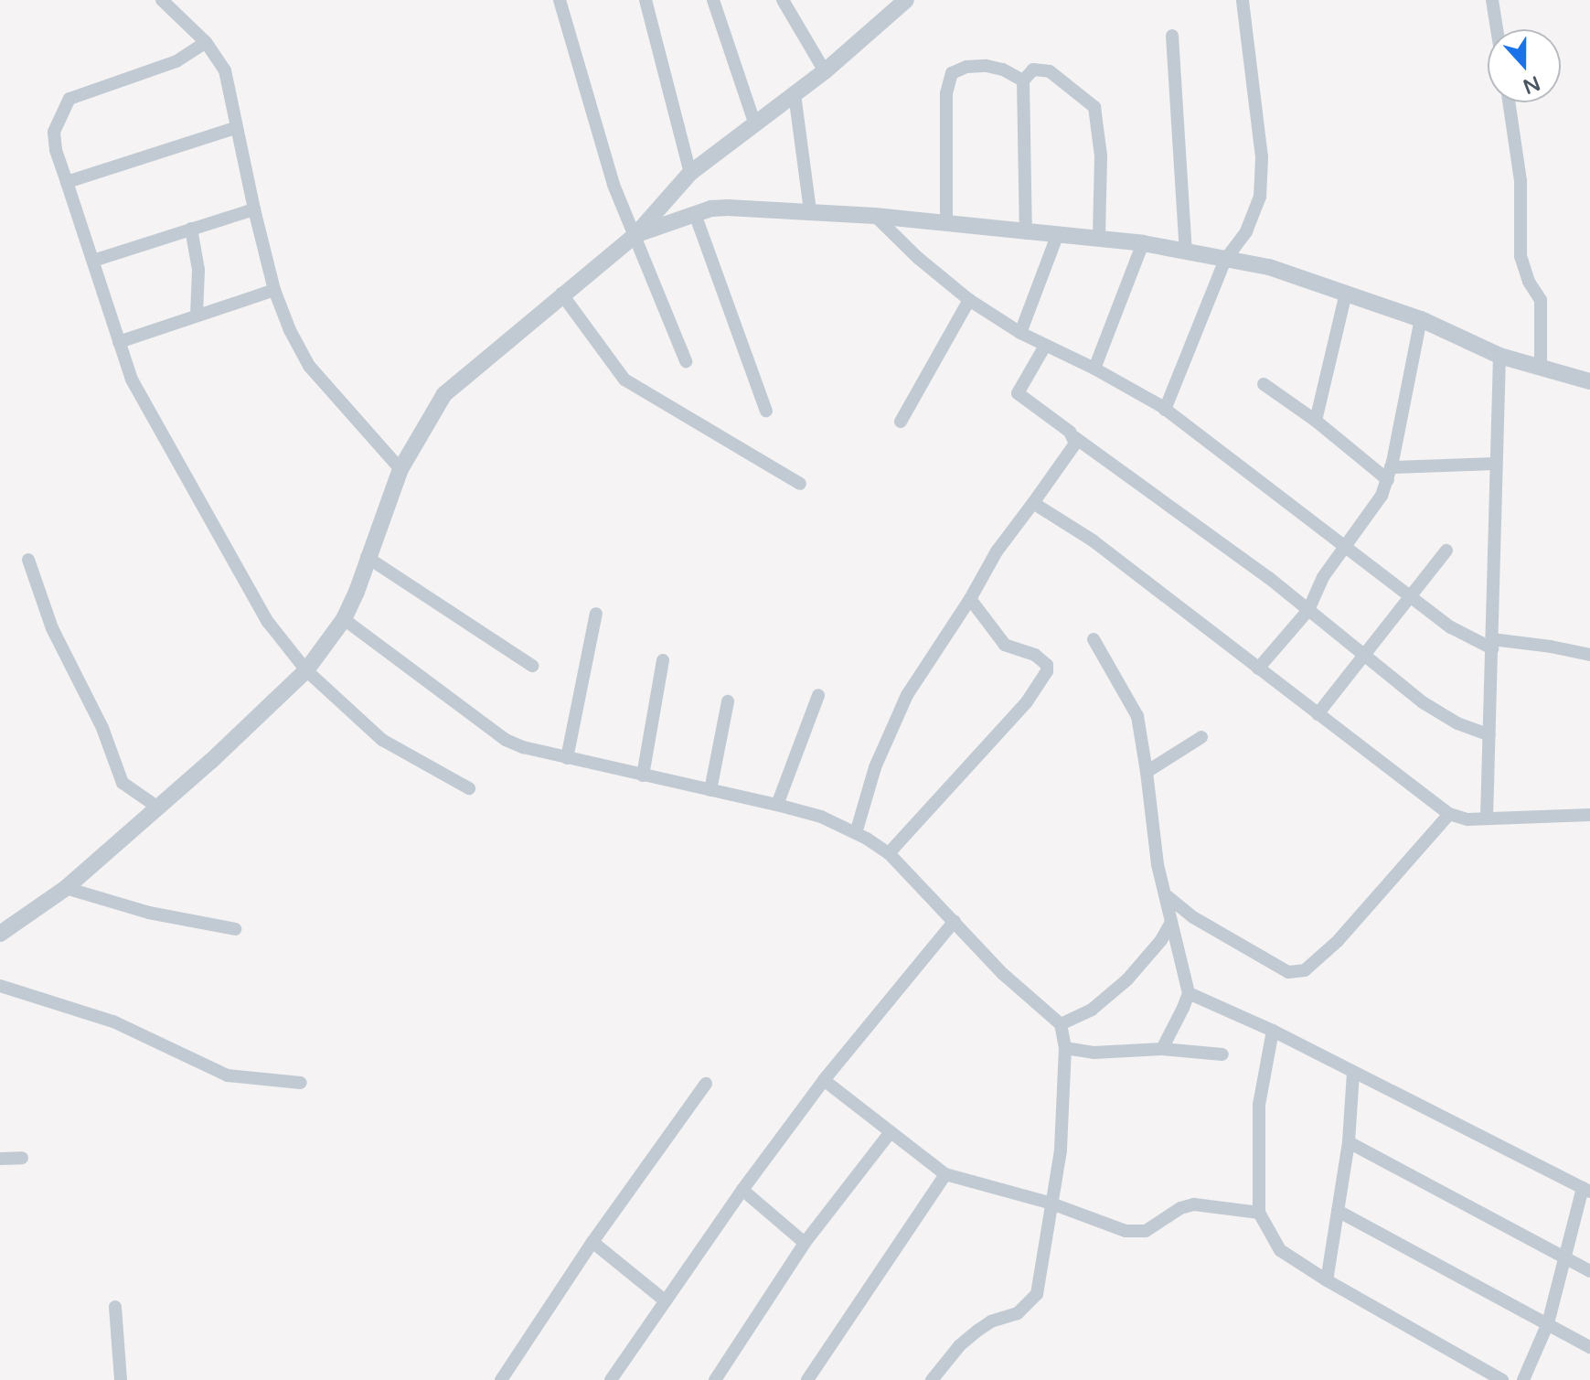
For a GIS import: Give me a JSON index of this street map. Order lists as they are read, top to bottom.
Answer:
{
  "north": "bottom"
}
